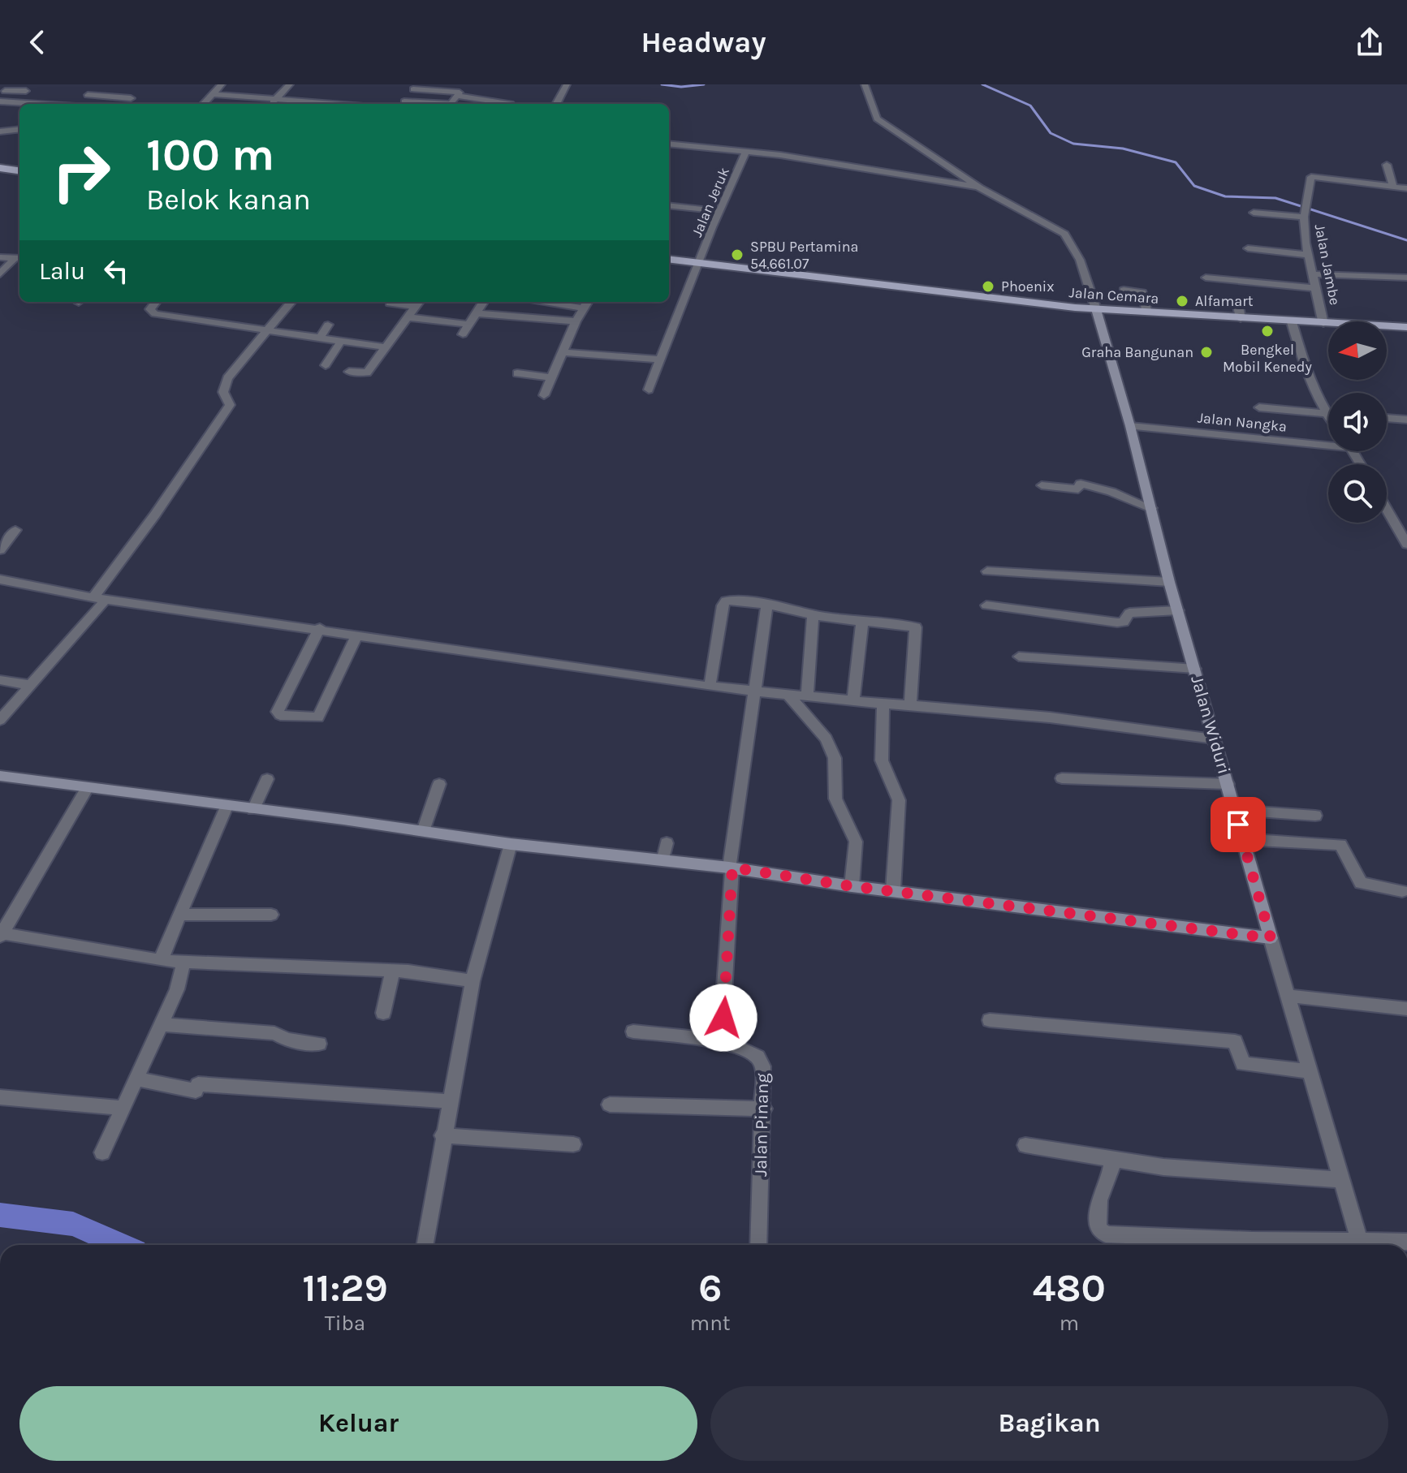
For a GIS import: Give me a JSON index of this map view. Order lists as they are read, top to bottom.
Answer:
{
  "streets": {
    "main road": ["Jalan Cemara", "Jalan Widuri"],
    "street": [
      "Jalan Jeruk",
      "Jalan Jambe",
      "Jalan Nangka",
      "Jalan Pinang"
    ]
  },
  "crossings": [
    ["Jalan Jeruk", "Jalan Cemara"],
    ["Jalan Jambe", "Jalan Cemara"],
    ["Jalan Cemara", "Jalan Widuri"],
    ["Jalan Nangka", "Jalan Widuri"]
  ],
  "places": [
    "SPBU Pertamina 54.661.07",
    "Phoenix",
    "Alfamart",
    "Bengkel Mobil Kenedy",
    "Graha Bangunan"
  ],
  "north": "left",
  "page": {
    "header": "Headway",
    "turn": ["100 m", "Belok kanan"],
    "then": "Lalu",
    "eta": [
      "11:29",
      "Tiba",
      "6",
      "mnt",
      "480",
      "m"
    ],
    "buttons": ["Keluar", "Bagikan"]
  }
}
